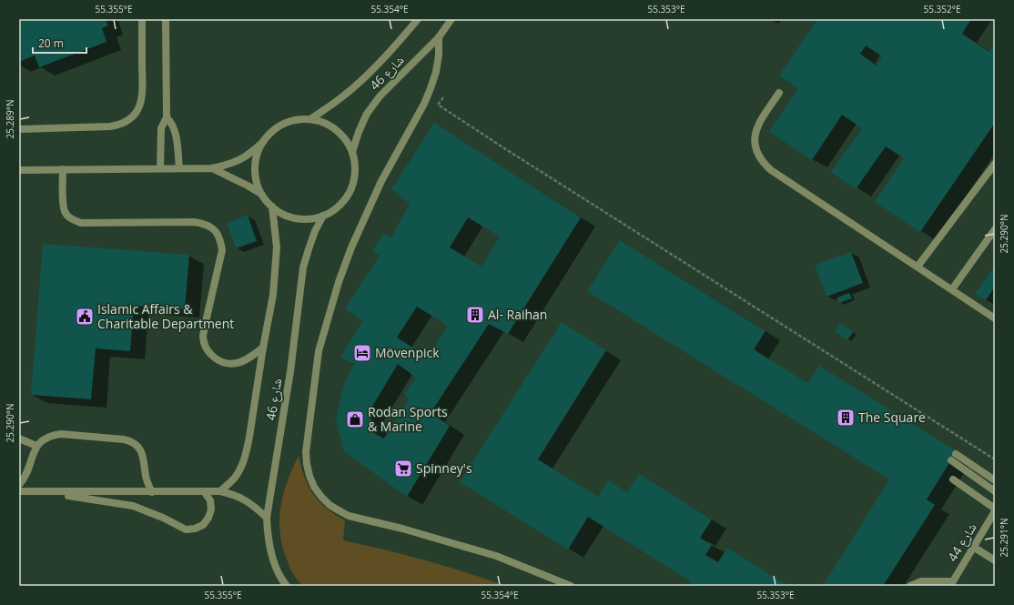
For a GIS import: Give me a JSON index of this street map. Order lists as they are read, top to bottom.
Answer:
{
  "streets": {
    "street": ["شارع 46", "شارع 44"]
  },
  "places": {
    "building": ["Al- Raihan", "The Square"],
    "public building": ["Islamic Affairs & Charitable Department"],
    "hotel": ["Mövenpick"],
    "shop": ["Rodan Sports & Marine"],
    "supermarket": ["Spinney's"]
  },
  "scale_bar": "20 m",
  "coordinates": [
    "55.355°E",
    "55.354°E",
    "55.353°E",
    "55.352°E",
    "25.289°N",
    "25.290°N",
    "25.291°N"
  ]
}
